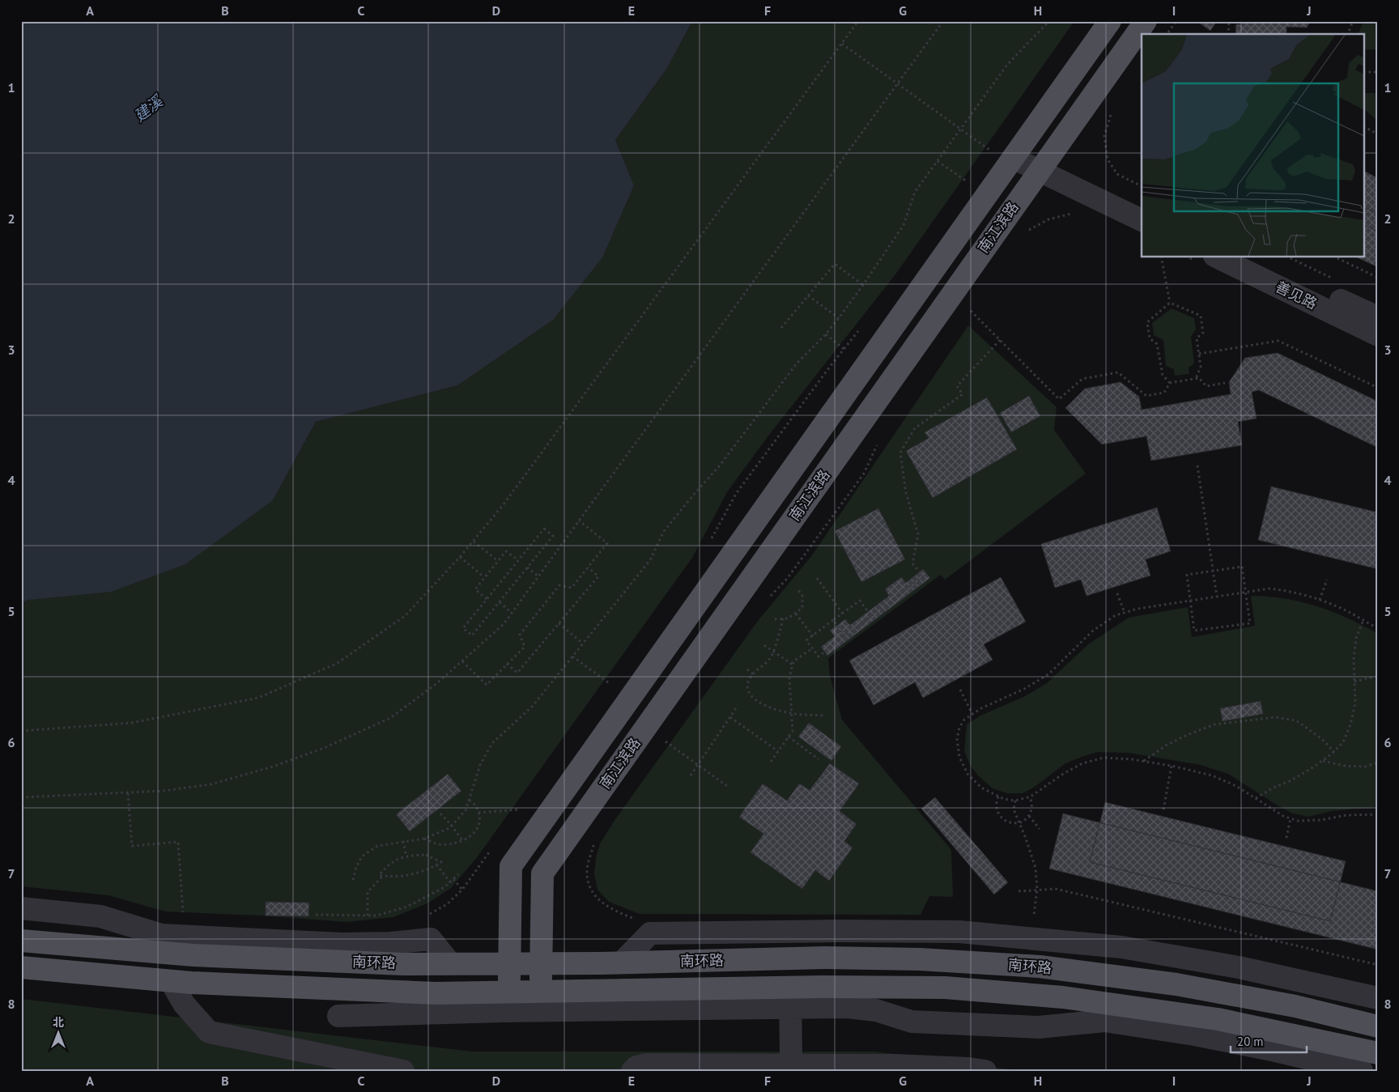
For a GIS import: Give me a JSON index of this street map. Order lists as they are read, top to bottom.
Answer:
{
  "streets": {
    "main road": ["南江滨路", "南环路"],
    "street": ["善见路"]
  },
  "crossings": [
    ["南江滨路", "南环路"]
  ],
  "water": ["建溪"],
  "scale_bar": "20 m",
  "north": "top",
  "grid": {
    "columns": [
      "A",
      "B",
      "C",
      "D",
      "E",
      "F",
      "G",
      "H",
      "I",
      "J"
    ],
    "rows": [
      "1",
      "2",
      "3",
      "4",
      "5",
      "6",
      "7",
      "8"
    ]
  }
}
